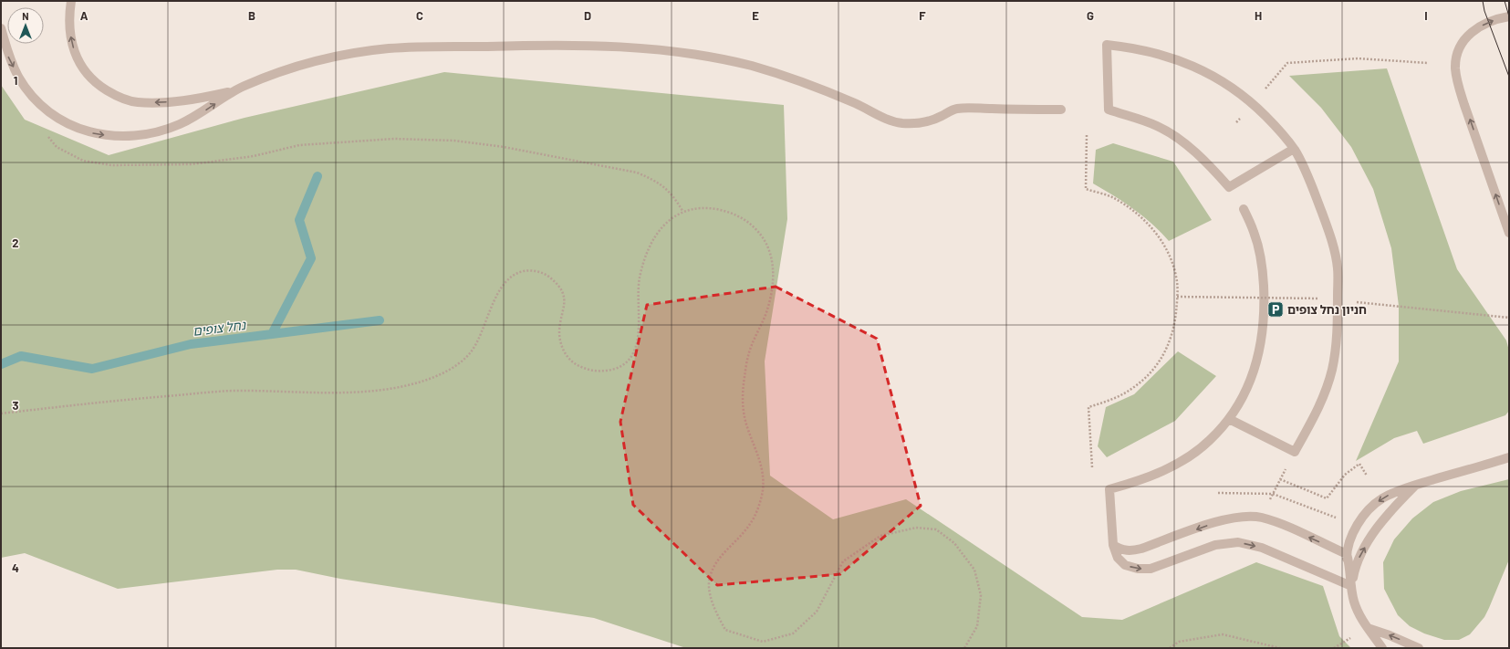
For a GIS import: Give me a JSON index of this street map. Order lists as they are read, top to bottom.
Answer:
{
  "water": ["נחל צופים"],
  "places": {
    "parking": ["חניון נחל צופים"]
  },
  "north": "top",
  "grid": {
    "columns": [
      "A",
      "B",
      "C",
      "D",
      "E",
      "F",
      "G",
      "H",
      "I"
    ],
    "rows": [
      "1",
      "2",
      "3",
      "4"
    ]
  }
}
